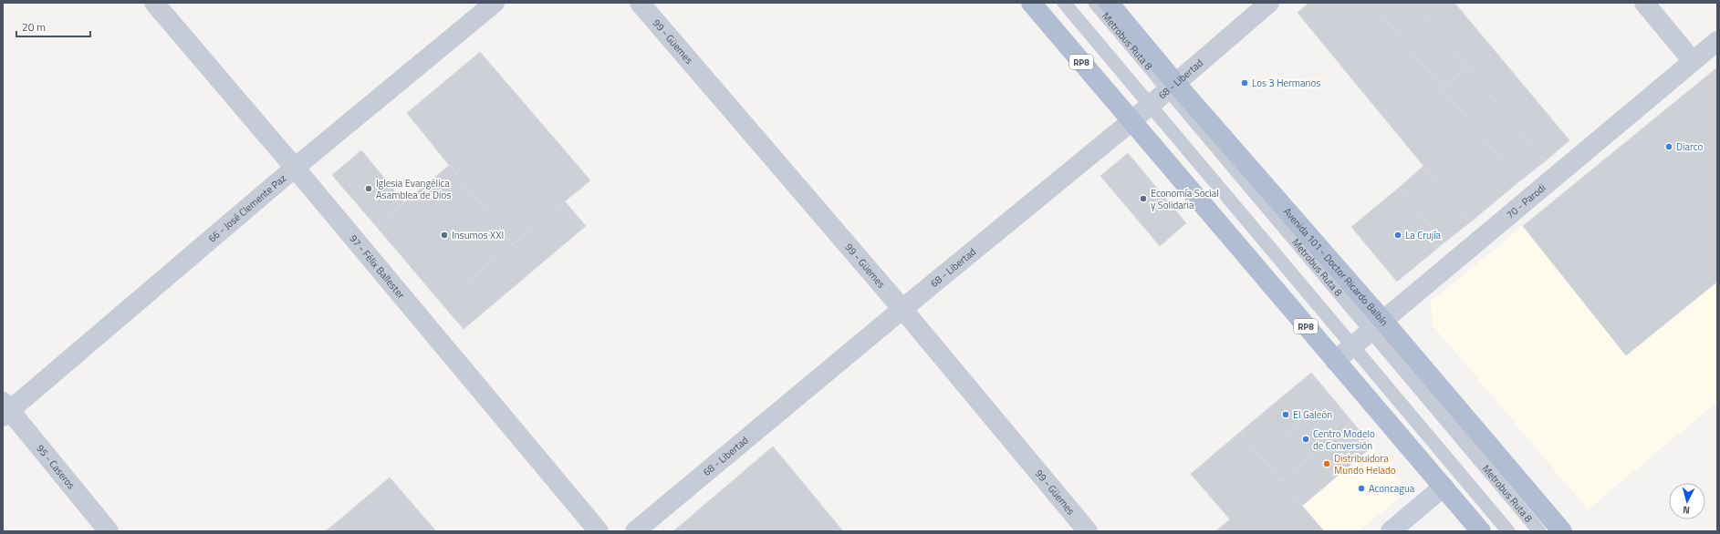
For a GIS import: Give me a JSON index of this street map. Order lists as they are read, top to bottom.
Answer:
{
  "streets": {
    "main road": ["RP8", "Avenida 101 - Doctor Ricardo Balbín"],
    "street": [
      "99 - Güemes",
      "68 - Libertad",
      "70 - Parodi",
      "66 - José Clemente Paz",
      "97 - Félix Ballester",
      "95 - Caseros"
    ],
    "lane": ["Metrobus Ruta 8"]
  },
  "crossings": [
    ["Metrobus Ruta 8", "68 - Libertad"],
    ["Metrobus Ruta 8", "70 - Parodi"],
    ["Metrobus Ruta 8", "Avenida 101 - Doctor Ricardo Balbín"],
    ["99 - Güemes", "68 - Libertad"],
    ["RP8", "68 - Libertad"],
    ["RP8", "70 - Parodi"],
    ["68 - Libertad", "Avenida 101 - Doctor Ricardo Balbín"],
    ["70 - Parodi", "Avenida 101 - Doctor Ricardo Balbín"],
    ["66 - José Clemente Paz", "97 - Félix Ballester"],
    ["66 - José Clemente Paz", "95 - Caseros"]
  ],
  "places": [
    "Los 3 Hermanos",
    "Diarco",
    "Iglesia Evangélica Asamblea de Dios",
    "Economía Social y Solidaria",
    "Insumos XXI",
    "La Crujía",
    "El Galeón",
    "Centro Modelo de Conversión",
    "Distribuidora Mundo Helado",
    "Aconcagua"
  ],
  "scale_bar": "20 m",
  "north": "bottom"
}
